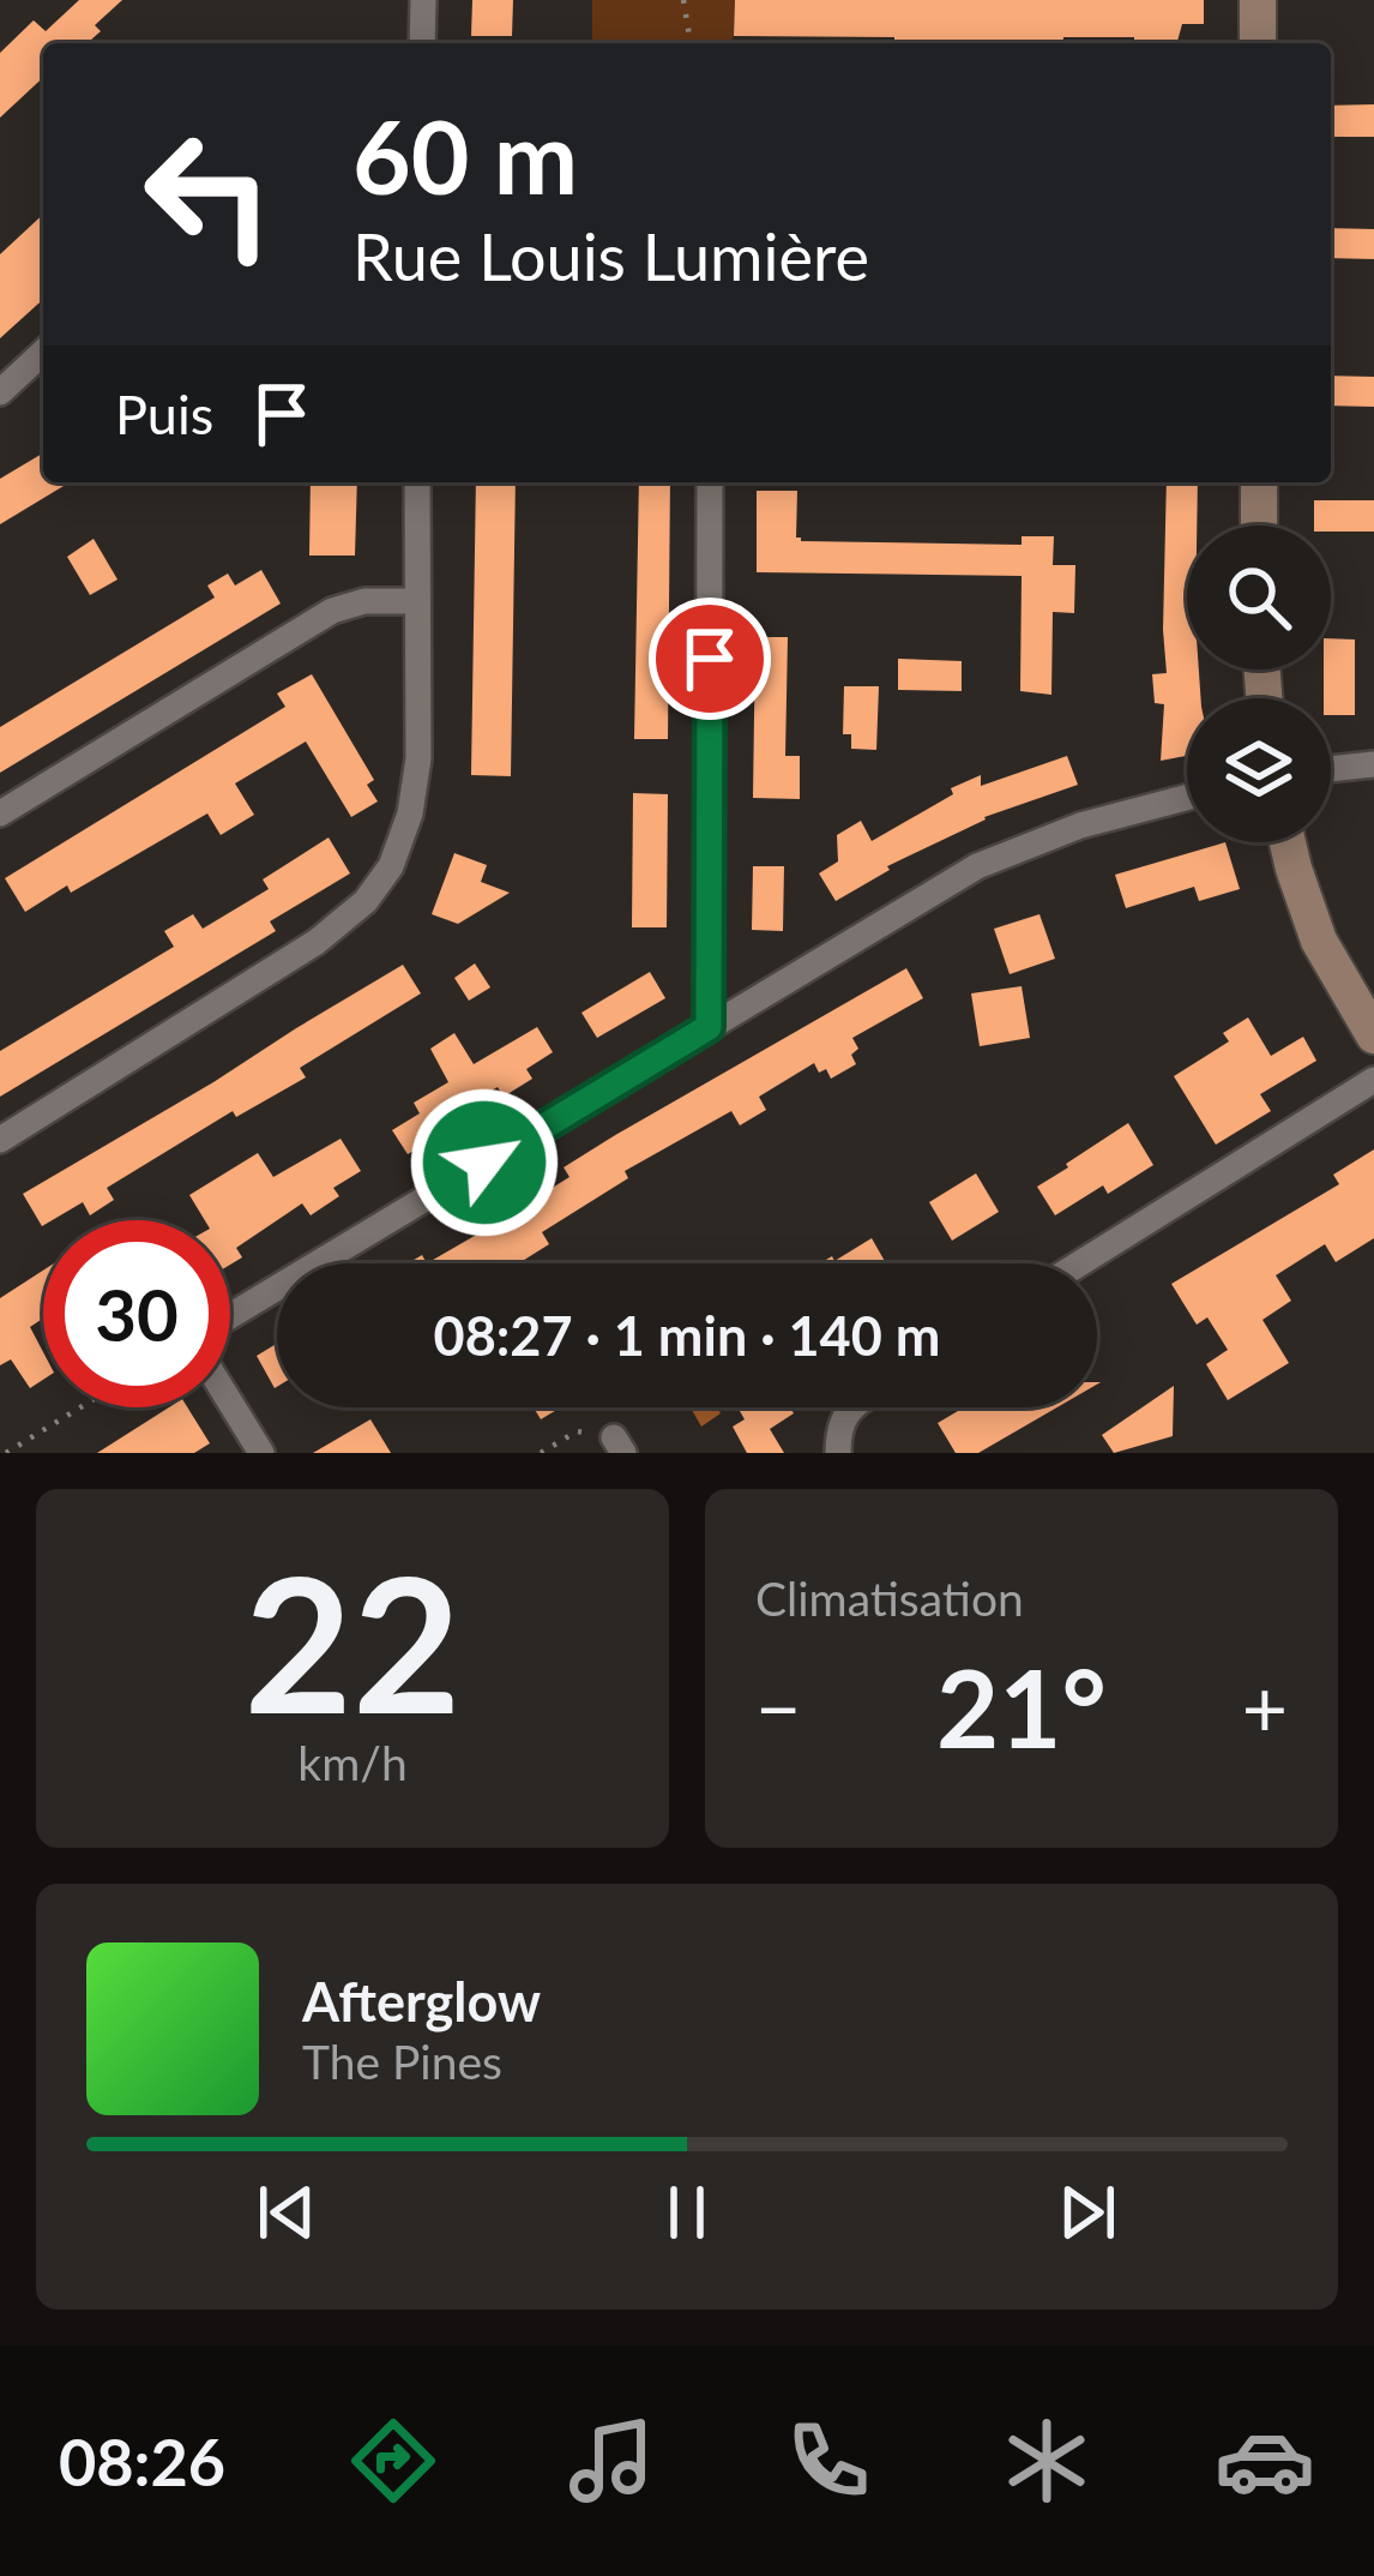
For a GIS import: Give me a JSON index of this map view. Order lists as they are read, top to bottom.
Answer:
{
  "page": {
    "turn": ["60 m", "Rue Louis Lumière"],
    "then": "Puis",
    "limit": "30",
    "trip": "08:27 · 1 min · 140 m",
    "tile": [
      ["22", "km/h"],
      "Climatisation"
    ],
    "heat": ["−", "21°", "+"],
    "song": ["Afterglow", "The Pines"],
    "tabs": "08:26"
  }
}
